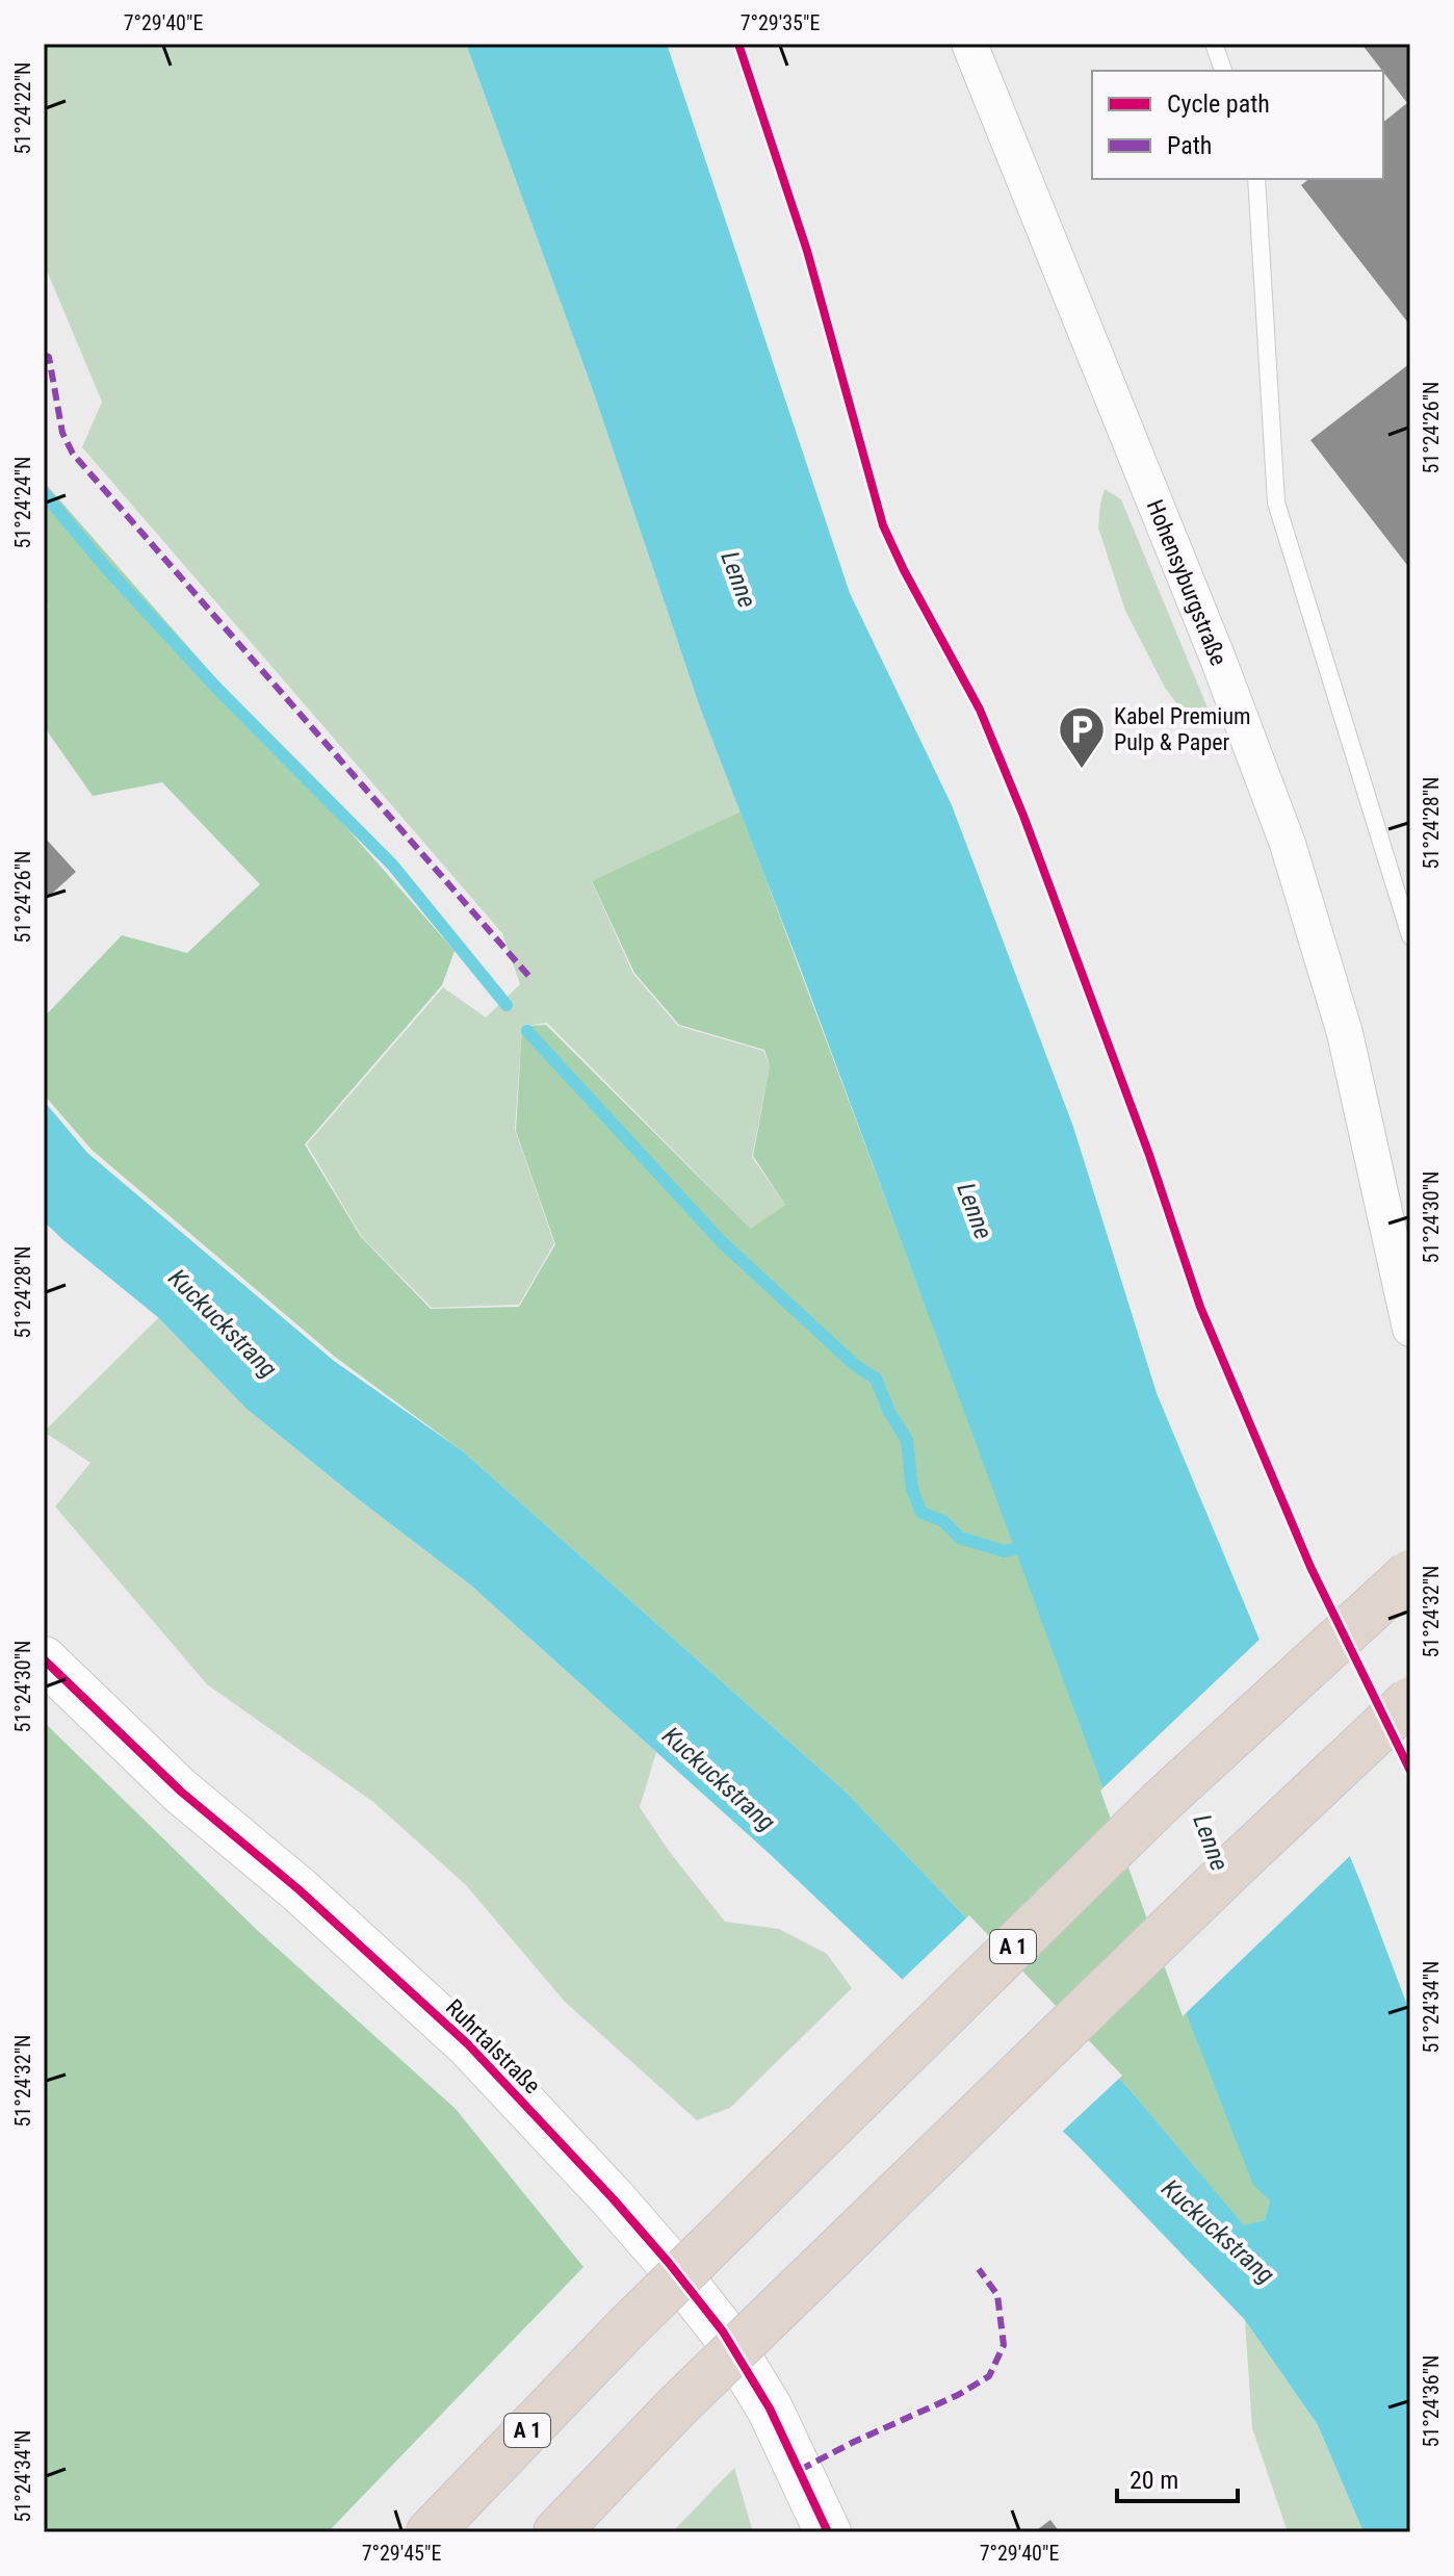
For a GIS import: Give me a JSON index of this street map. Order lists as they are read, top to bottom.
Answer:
{
  "streets": {
    "highway": ["A 1"],
    "main road": ["Ruhrtalstraße"],
    "street": ["Hohensyburgstraße"]
  },
  "water": ["Lenne", "Kuckuckstrang"],
  "places": {
    "parking": ["Kabel Premium Pulp & Paper"]
  },
  "legend": ["Cycle path", "Path"],
  "scale_bar": "20 m",
  "coordinates": [
    "7°29'40\"E",
    "7°29'35\"E",
    "51°24'22\"N",
    "51°24'26\"N",
    "51°24'24\"N",
    "51°24'28\"N",
    "51°24'30\"N",
    "51°24'32\"N",
    "51°24'34\"N",
    "51°24'36\"N",
    "7°29'45\"E"
  ]
}
